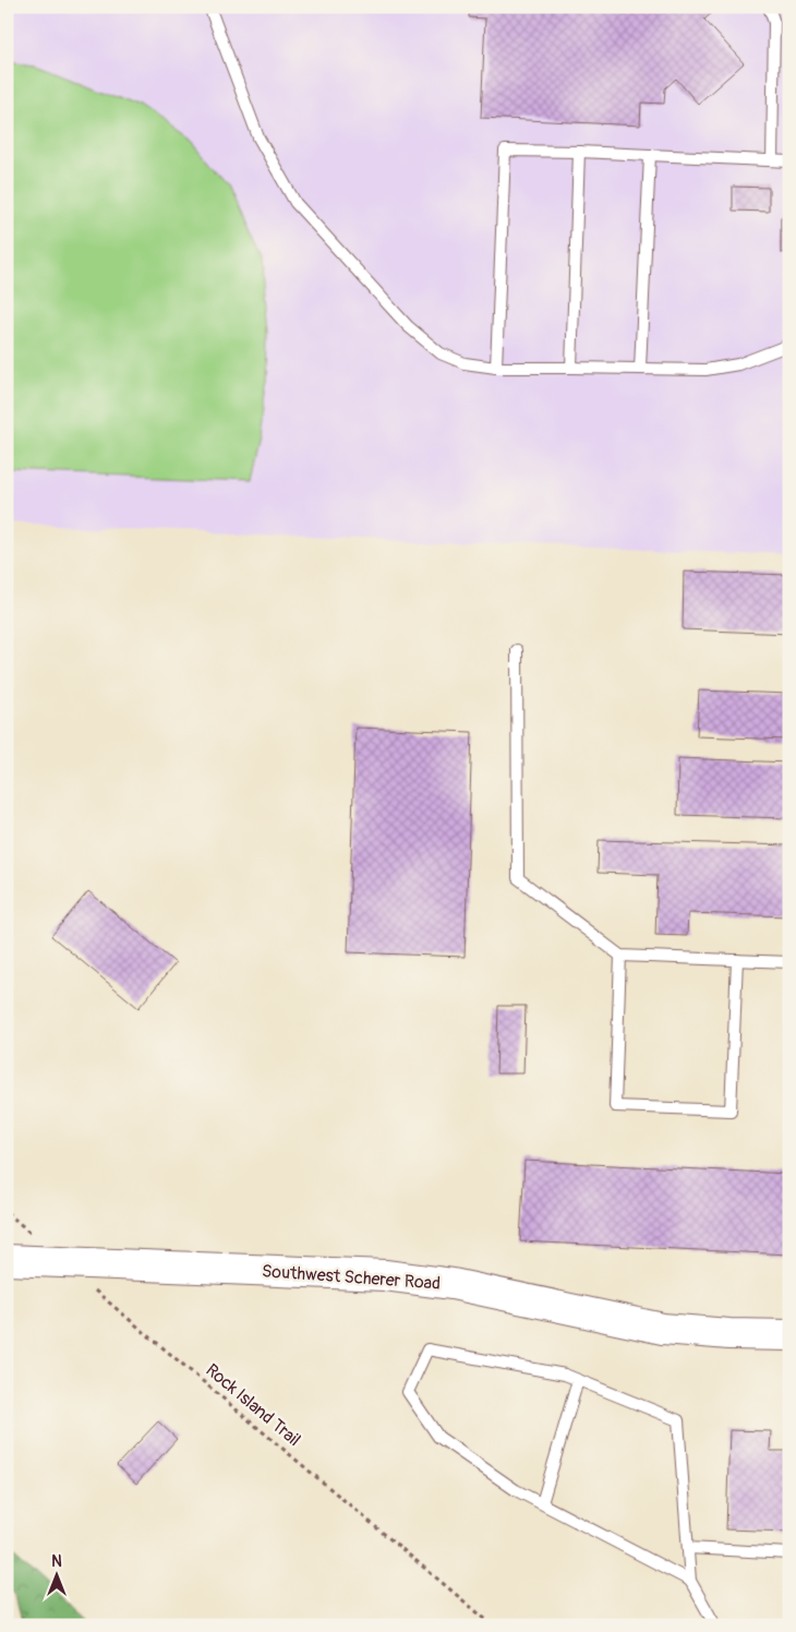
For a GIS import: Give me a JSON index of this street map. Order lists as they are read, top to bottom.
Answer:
{
  "streets": {
    "main road": ["Southwest Scherer Road"],
    "path": ["Rock Island Trail"]
  },
  "north": "top"
}
